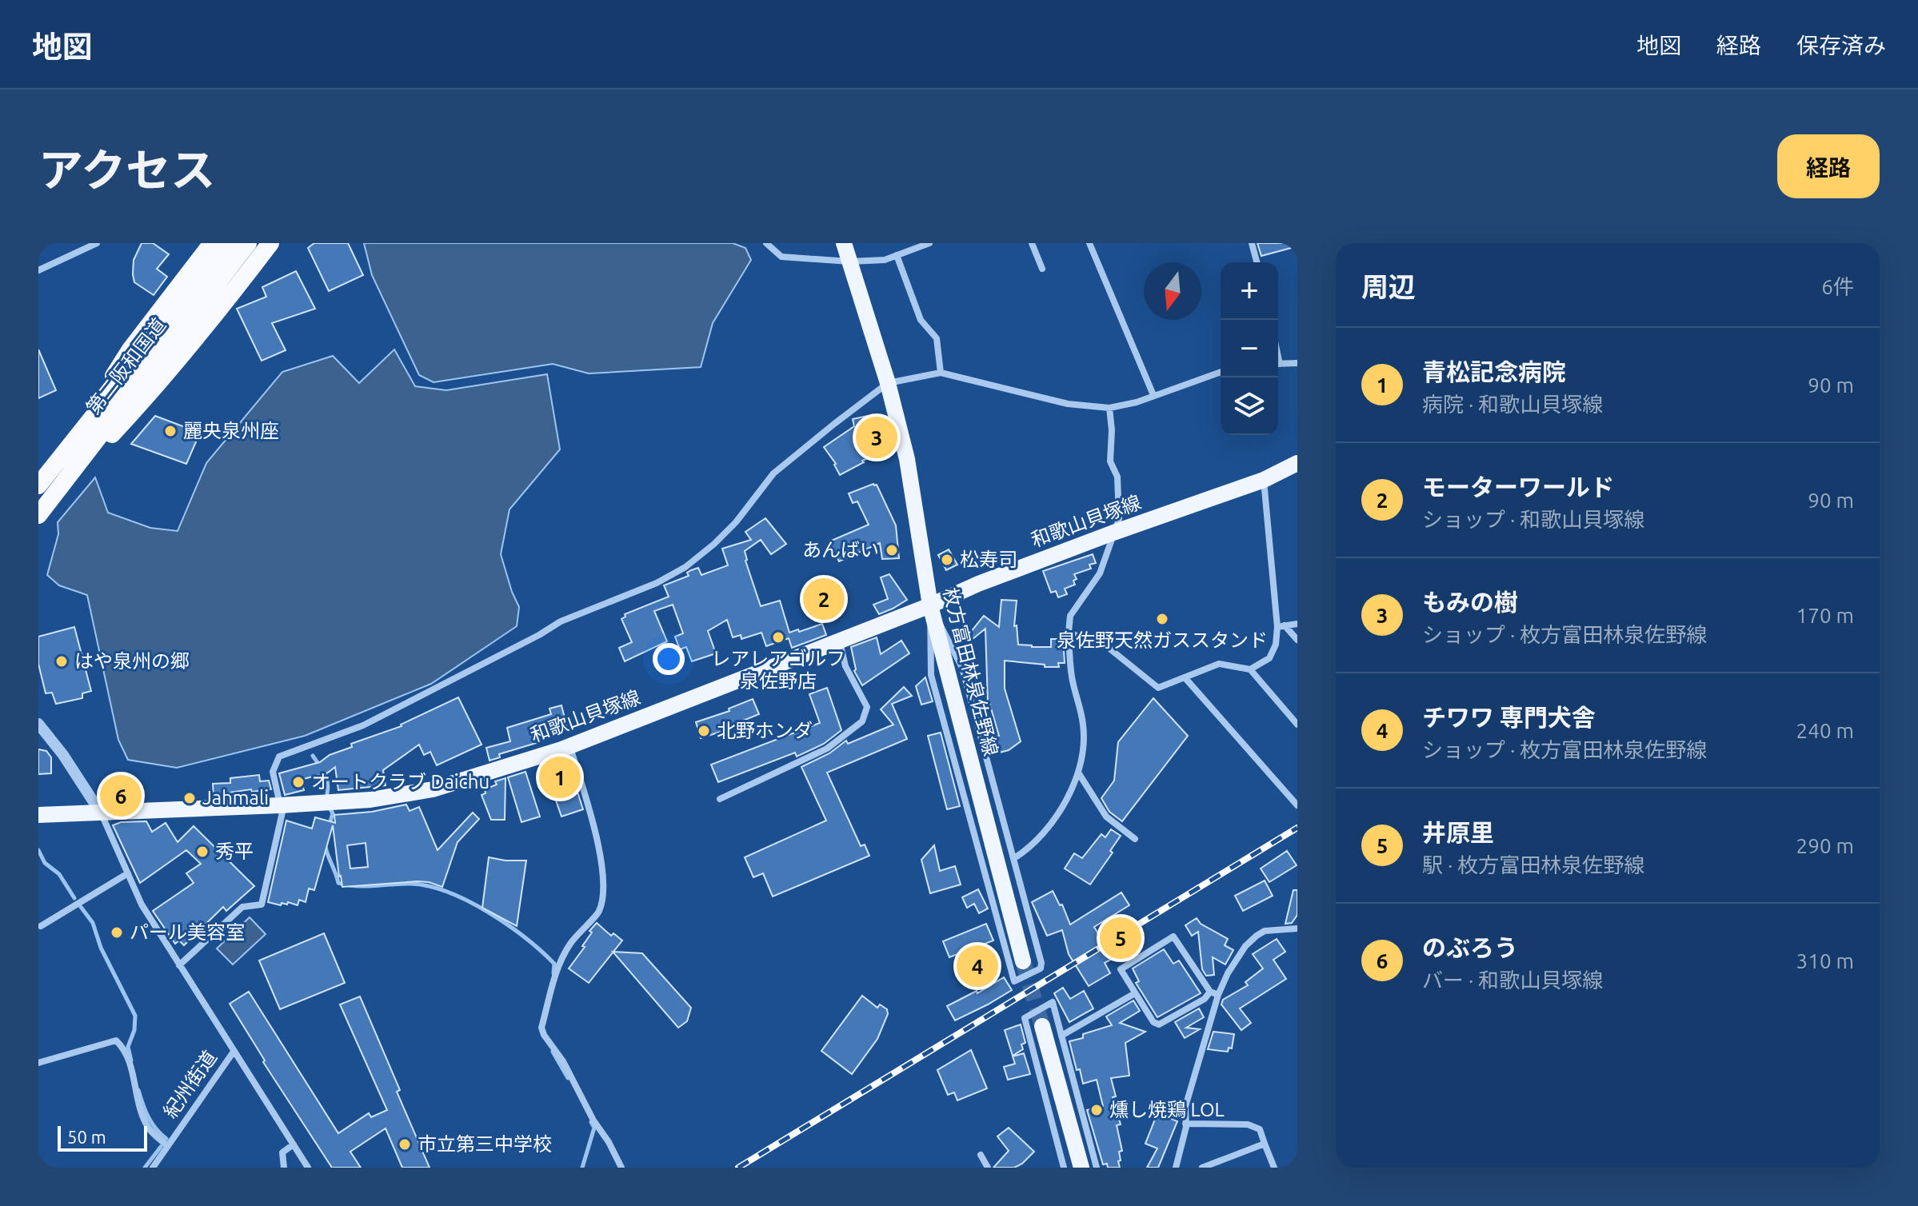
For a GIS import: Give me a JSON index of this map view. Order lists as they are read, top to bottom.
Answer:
{
  "streets": {
    "highway": ["第二阪和国道"],
    "main road": ["和歌山貝塚線", "枚方富田林泉佐野線"],
    "street": ["紀州街道"]
  },
  "crossings": [
    ["和歌山貝塚線", "枚方富田林泉佐野線"]
  ],
  "places": [
    "麗央泉州座",
    "あんばい",
    "松寿司",
    "泉佐野天然ガススタンド",
    "レアレアゴルフ 泉佐野店",
    "はや泉州の郷",
    "北野ホンダ",
    "オートクラブ Daichu",
    "Jahmali",
    "秀平",
    "パール美容室",
    "燻し焼鶏 LOL",
    "市立第三中学校"
  ],
  "scale_bar": "50 m",
  "north": "bottom",
  "page": {
    "header": "地図",
    "nav": ["地図", "経路", "保存済み"],
    "title": "アクセス",
    "buttons": "経路",
    "heading": ["周辺", "6件"],
    "map_buttons": ["+", "−"],
    "list": [
      {
        "mark": "1",
        "name": "青松記念病院",
        "note": "病院 · 和歌山貝塚線",
        "value": "90 m"
      },
      {
        "mark": "2",
        "name": "モーターワールド",
        "note": "ショップ · 和歌山貝塚線",
        "value": "90 m"
      },
      {
        "mark": "3",
        "name": "もみの樹",
        "note": "ショップ · 枚方富田林泉佐野線",
        "value": "170 m"
      },
      {
        "mark": "4",
        "name": "チワワ 専門犬舎",
        "note": "ショップ · 枚方富田林泉佐野線",
        "value": "240 m"
      },
      {
        "mark": "5",
        "name": "井原里",
        "note": "駅 · 枚方富田林泉佐野線",
        "value": "290 m"
      },
      {
        "mark": "6",
        "name": "のぶろう",
        "note": "バー · 和歌山貝塚線",
        "value": "310 m"
      }
    ],
    "pins": [
      "3",
      "2",
      "1",
      "6",
      "5",
      "4"
    ],
    "scale": "50 m"
  }
}
